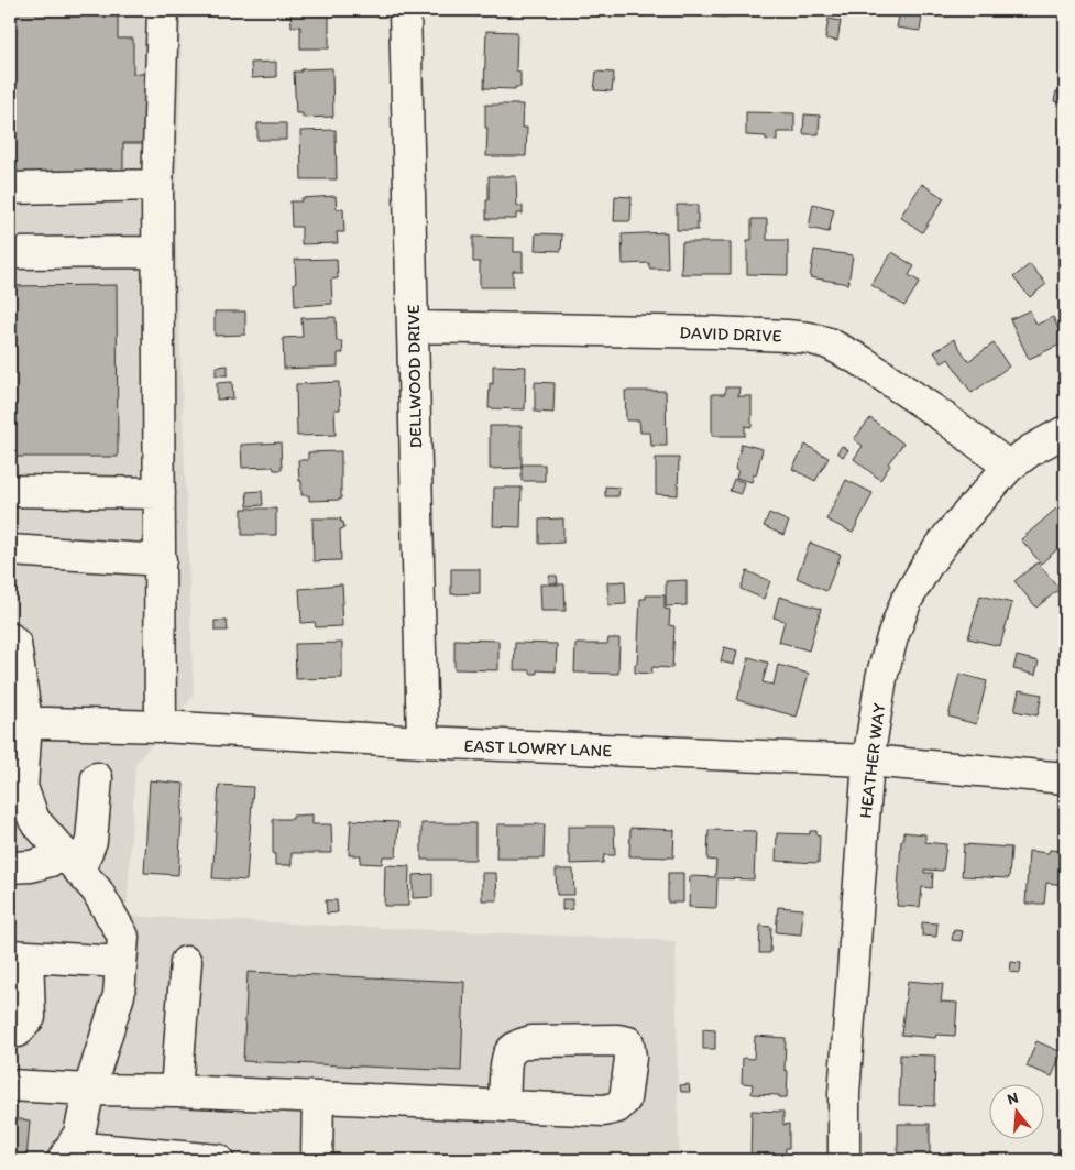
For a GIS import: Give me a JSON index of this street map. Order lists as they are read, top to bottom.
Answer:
{
  "streets": {
    "street": [
      "DAVID DRIVE",
      "DELLWOOD DRIVE",
      "EAST LOWRY LANE",
      "HEATHER WAY"
    ]
  },
  "crossings": [
    ["DAVID DRIVE", "DELLWOOD DRIVE"],
    ["DAVID DRIVE", "HEATHER WAY"],
    ["DELLWOOD DRIVE", "EAST LOWRY LANE"],
    ["EAST LOWRY LANE", "HEATHER WAY"]
  ],
  "north": "top"
}
